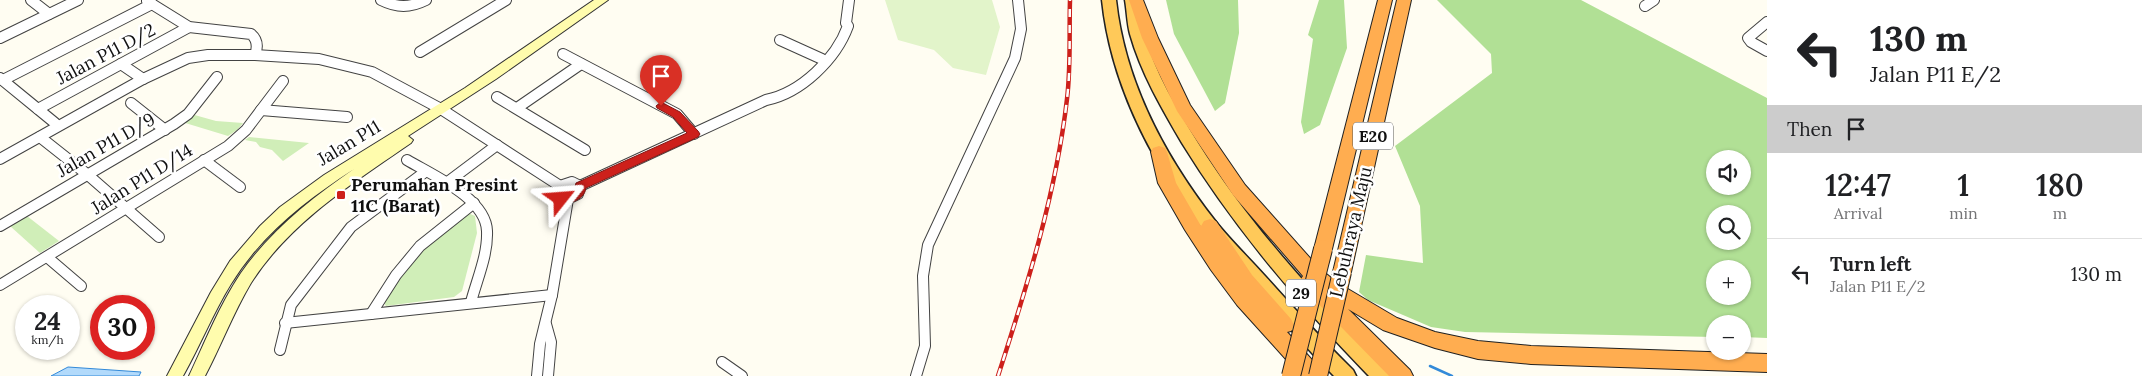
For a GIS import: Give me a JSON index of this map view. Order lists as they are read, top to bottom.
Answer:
{
  "streets": {
    "highway": ["E20", "Lebuhraya Maju", "29"],
    "main road": ["Jalan P11"],
    "street": ["Jalan P11 D/2", "Jalan P11 D/9", "Jalan P11 D/14"]
  },
  "places": {
    "transit": ["Perumahan Presint 11C (Barat)"]
  },
  "page": {
    "turn": ["130 m", "Jalan P11 E/2"],
    "then": "Then",
    "map_buttons": ["+", "−"],
    "eta": [
      "12:47",
      "Arrival",
      "1",
      "min",
      "180",
      "m"
    ],
    "list": [
      {
        "name": "Turn left",
        "note": "Jalan P11 E/2",
        "value": "130 m"
      }
    ],
    "speed": "24 km/h",
    "limit": "30"
  }
}
